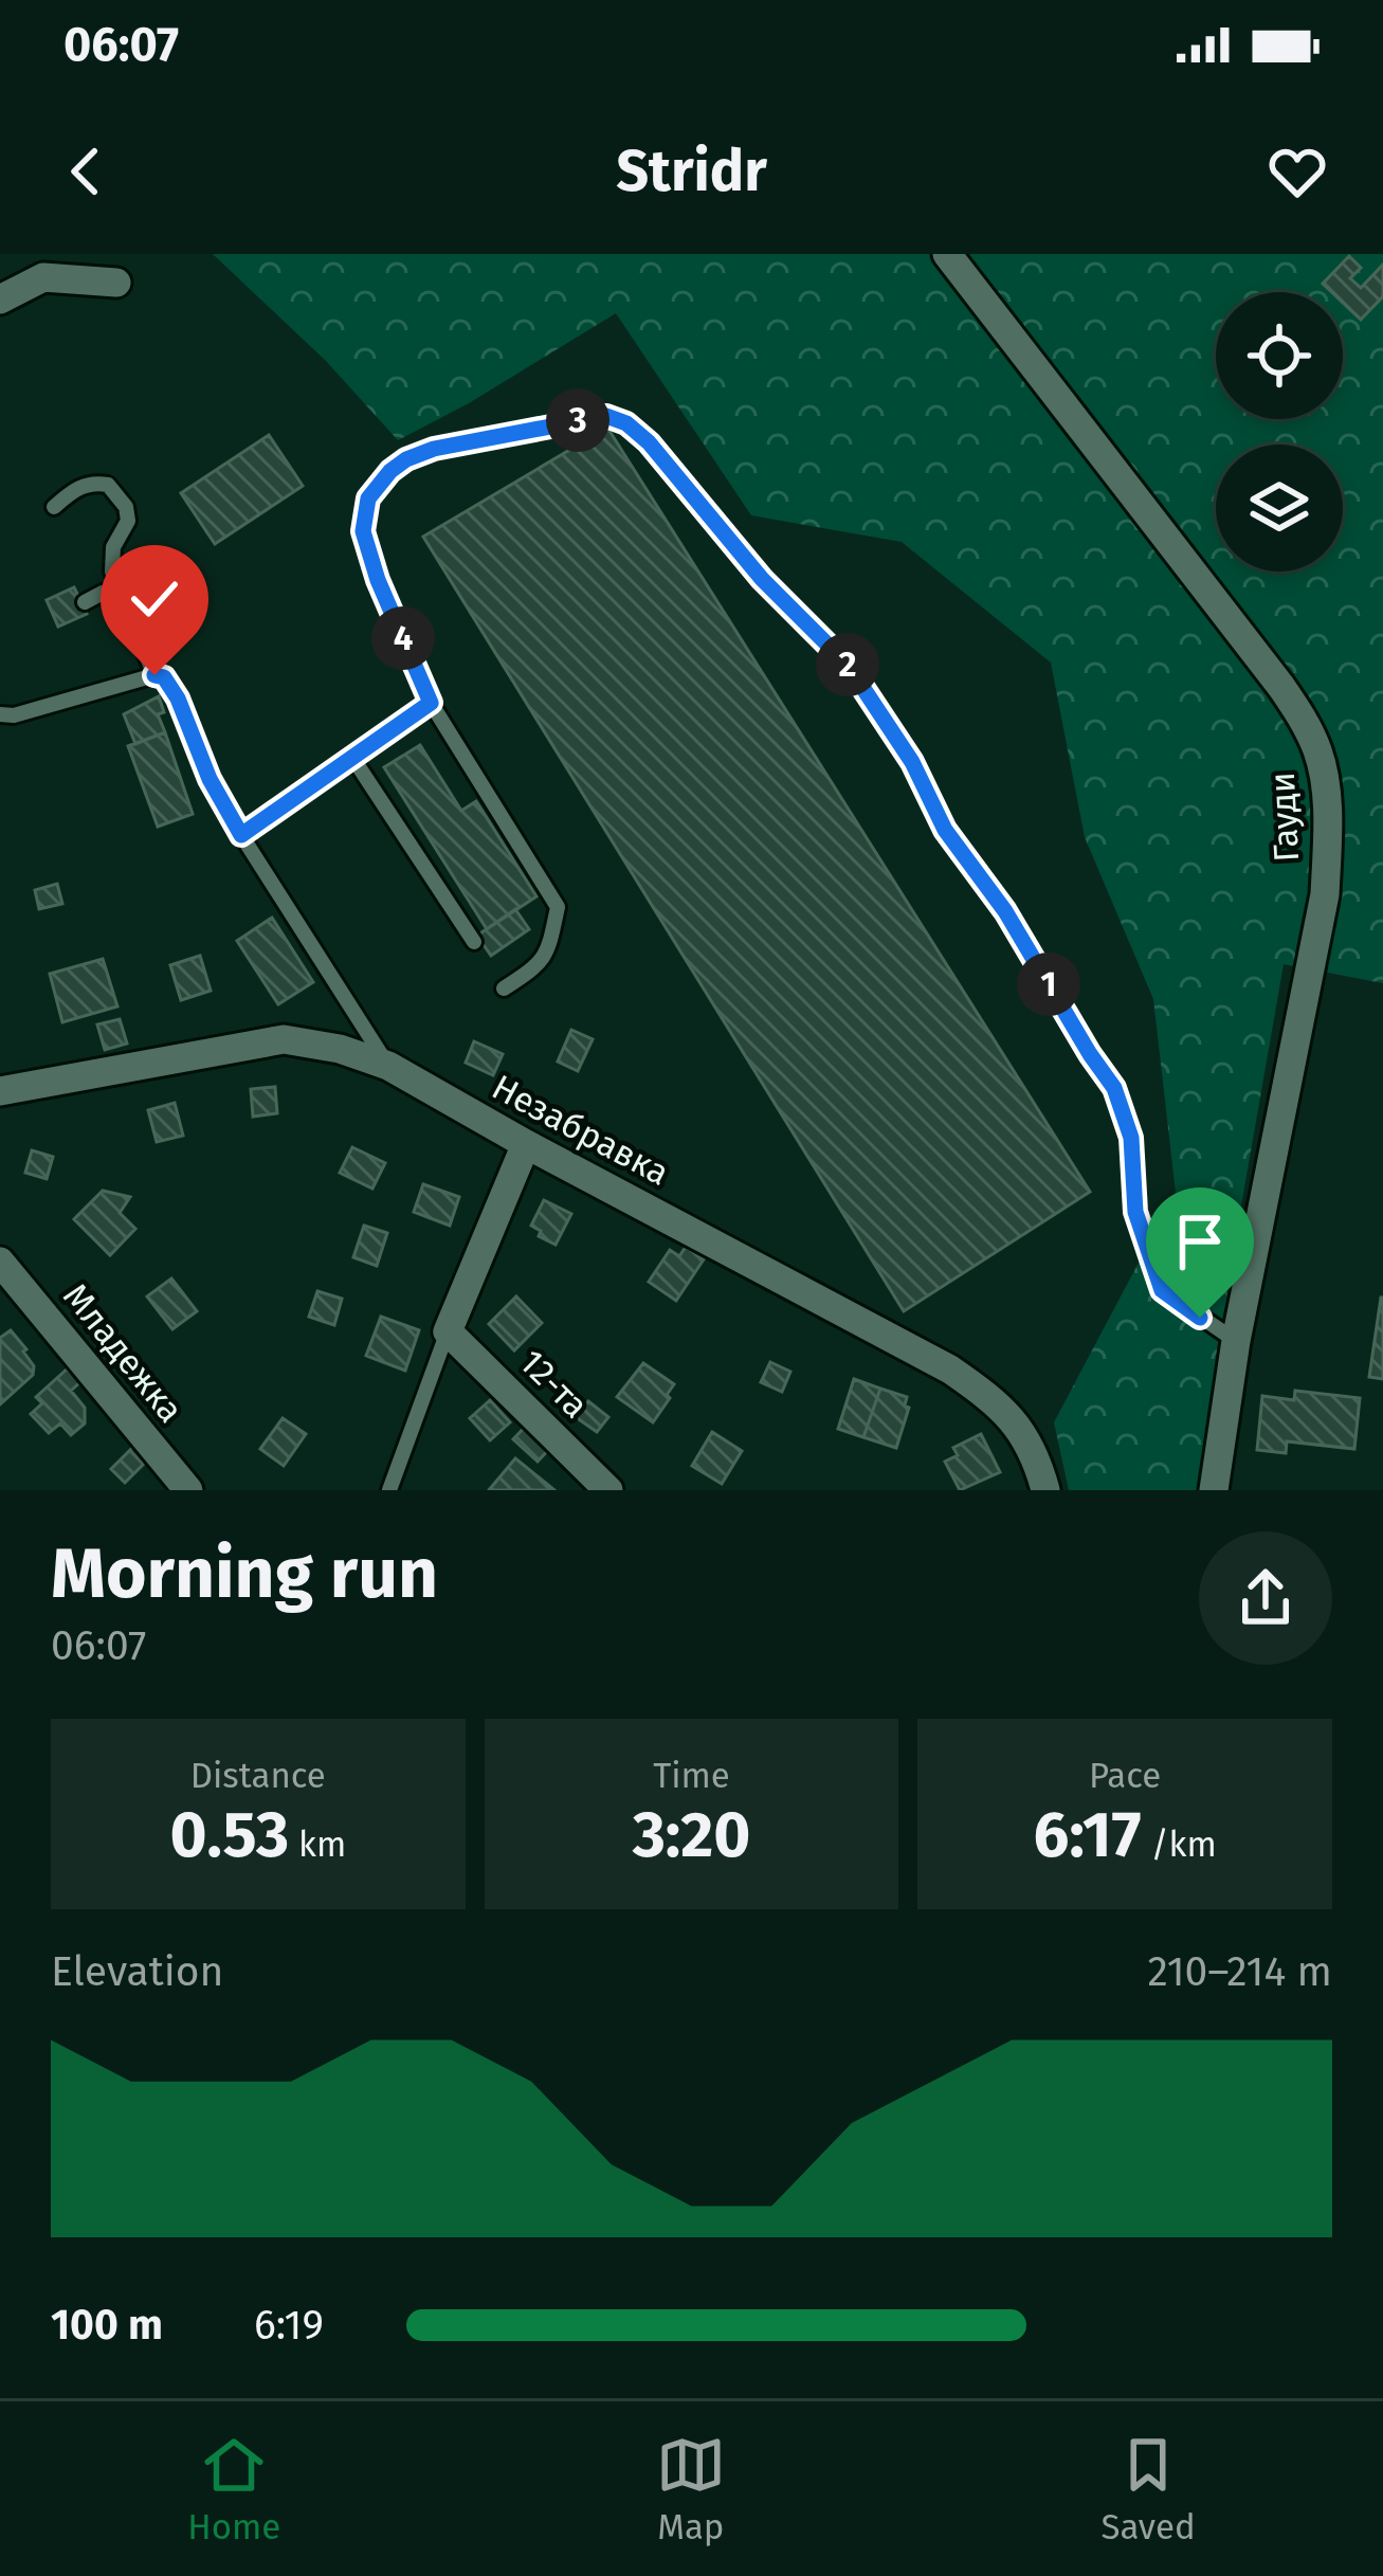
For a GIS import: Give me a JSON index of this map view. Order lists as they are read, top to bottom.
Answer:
{
  "streets": {
    "street": [
      "Гауди",
      "Незабравка",
      "Младежка",
      "12-та"
    ]
  },
  "page": {
    "status": "06:07",
    "header": "Stridr",
    "pins": [
      "3",
      "4",
      "2",
      "1"
    ],
    "heading": ["Morning run", "06:07"],
    "stats": [
      ["Distance", "0.53 km"],
      ["Time", "3:20"],
      ["Pace", "6:17 /km"]
    ],
    "chart": ["Elevation", "210–214 m"],
    "list": [
      {
        "name": "100 m",
        "note": "6:19"
      }
    ],
    "tabs": ["Home", "Map", "Saved"]
  }
}
